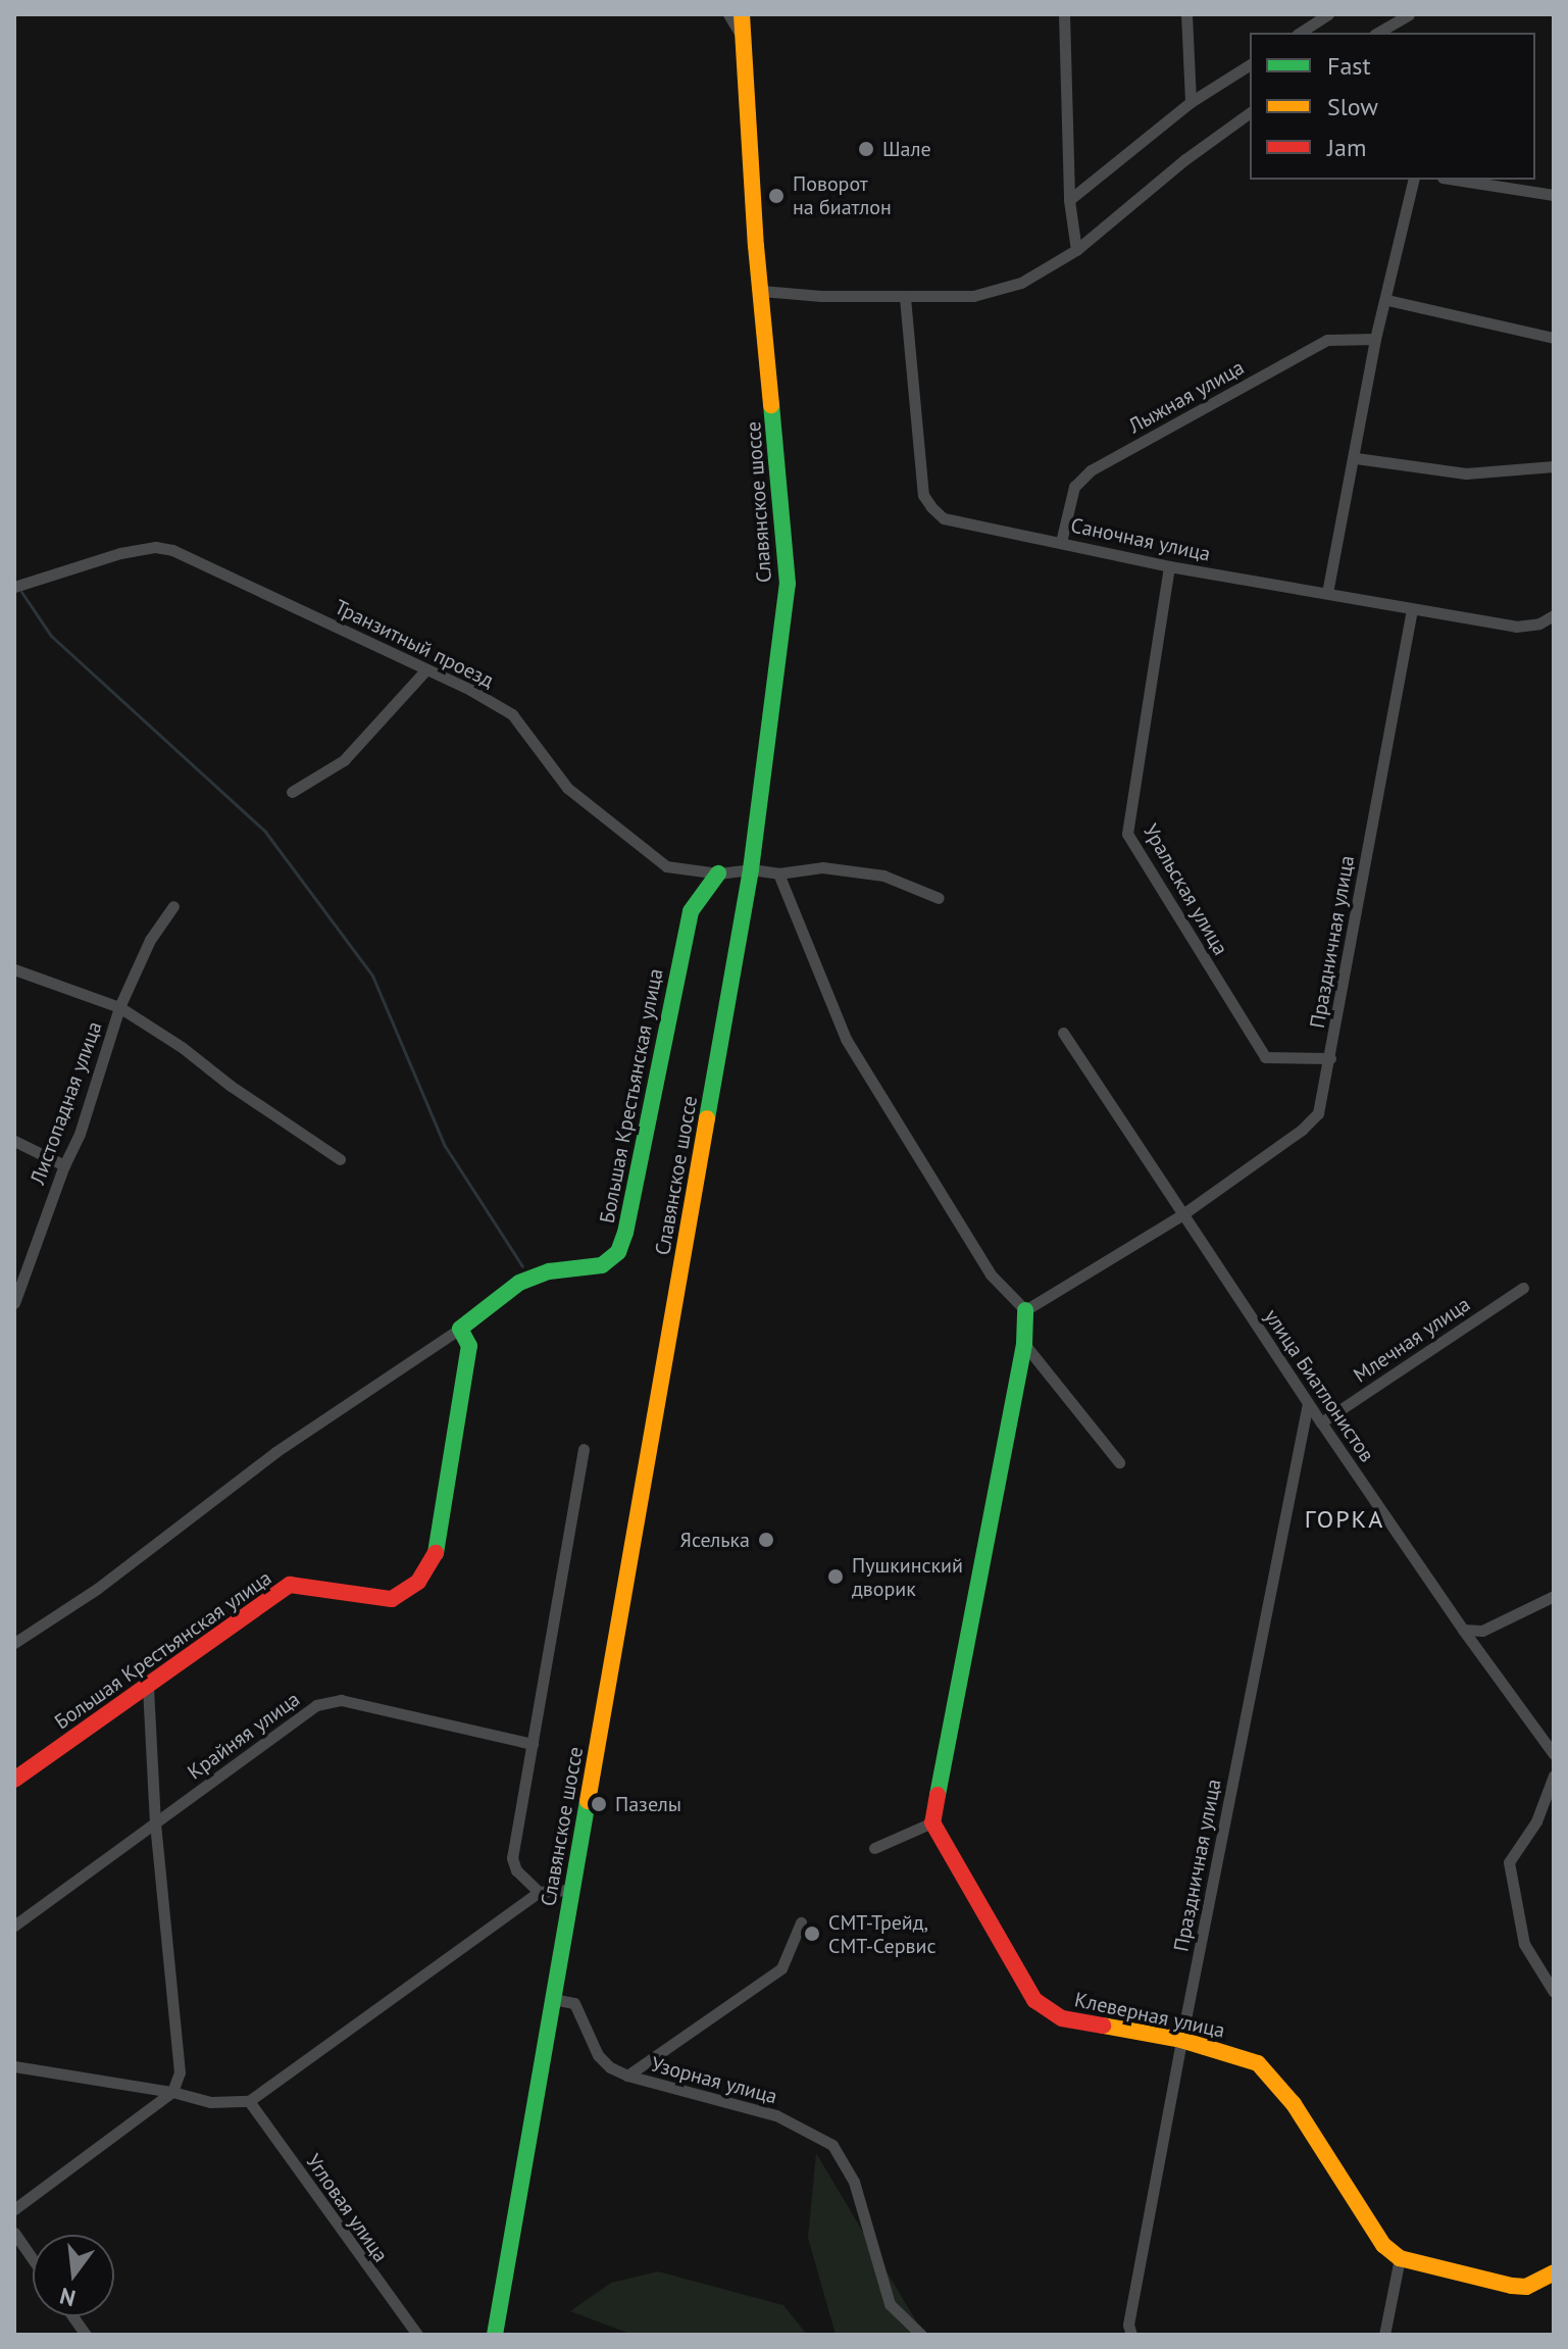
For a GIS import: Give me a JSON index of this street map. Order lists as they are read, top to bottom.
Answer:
{
  "streets": {
    "street": [
      "Лыжная улица",
      "Славянское шоссе",
      "Саночная улица",
      "Транзитный проезд",
      "Уральская улица",
      "Праздничная улица",
      "Большая Крестьянская улица",
      "Листопадная улица",
      "Млечная улица",
      "улица Биатлонистов",
      "Крайняя улица",
      "Клеверная улица",
      "Узорная улица",
      "Угловая улица"
    ]
  },
  "crossings": [
    ["Лыжная улица", "Саночная улица"],
    ["Славянское шоссе", "Транзитный проезд"],
    ["Славянское шоссе", "Узорная улица"],
    ["Саночная улица", "Уральская улица"],
    ["Саночная улица", "Праздничная улица"],
    ["Транзитный проезд", "Большая Крестьянская улица"],
    ["Уральская улица", "Праздничная улица"],
    ["Праздничная улица", "улица Биатлонистов"],
    ["Праздничная улица", "Клеверная улица"],
    ["Млечная улица", "улица Биатлонистов"]
  ],
  "districts": ["ГОРКА"],
  "places": [
    "Шале",
    "Поворот на биатлон",
    "Яселька",
    "Пушкинский дворик",
    "Пазелы",
    "СМТ-Трейд, СМТ-Сервис"
  ],
  "legend": ["Fast", "Slow", "Jam"],
  "north": "bottom"
}
